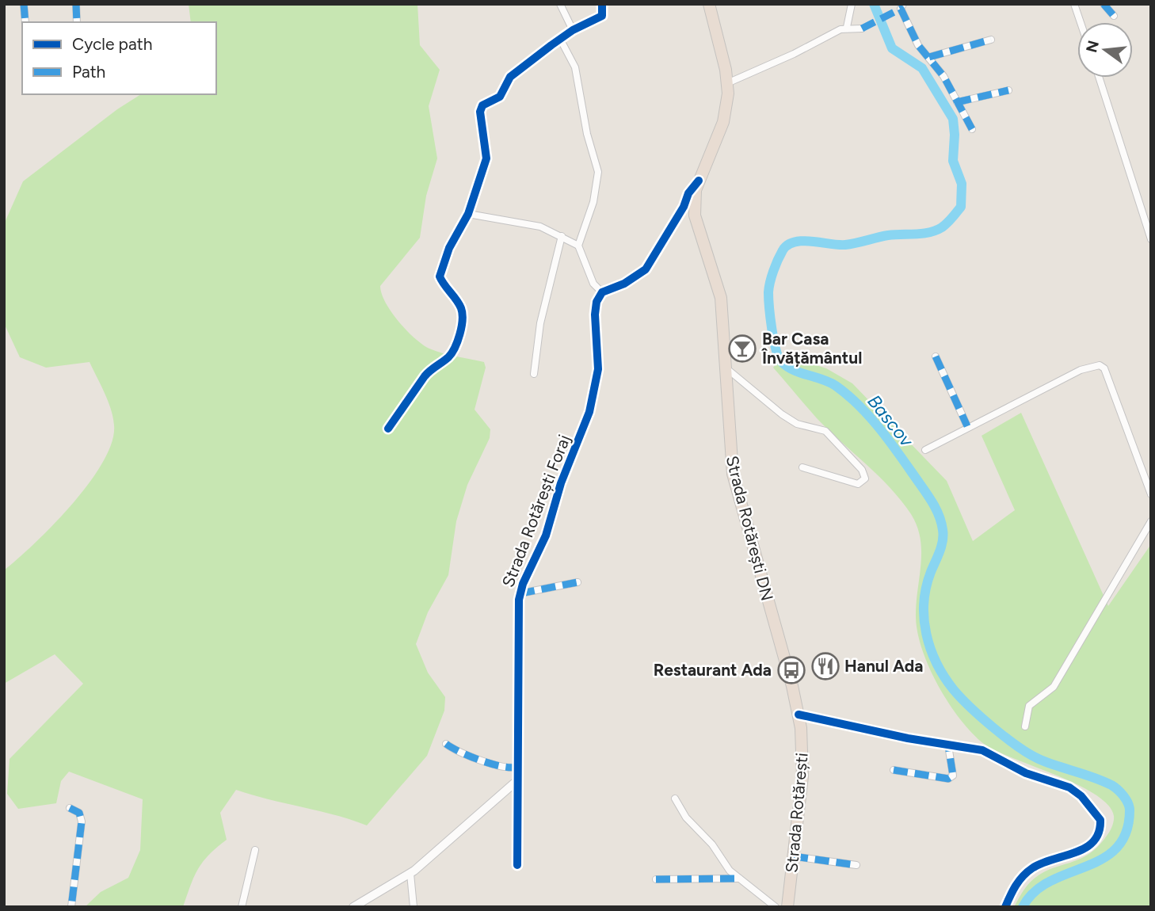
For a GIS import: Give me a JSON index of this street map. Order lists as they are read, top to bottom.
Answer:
{
  "streets": {
    "highway": ["Strada Rotărești DN", "Strada Rotărești"],
    "street": ["Strada Rotărești Foraj"]
  },
  "crossings": [
    ["Strada Rotărești DN", "Strada Rotărești"]
  ],
  "water": ["Bascov"],
  "places": {
    "bar": ["Bar Casa Învățământul"],
    "restaurant": ["Hanul Ada"],
    "bus stop": ["Restaurant Ada"]
  },
  "legend": ["Cycle path", "Path"],
  "north": "left"
}
